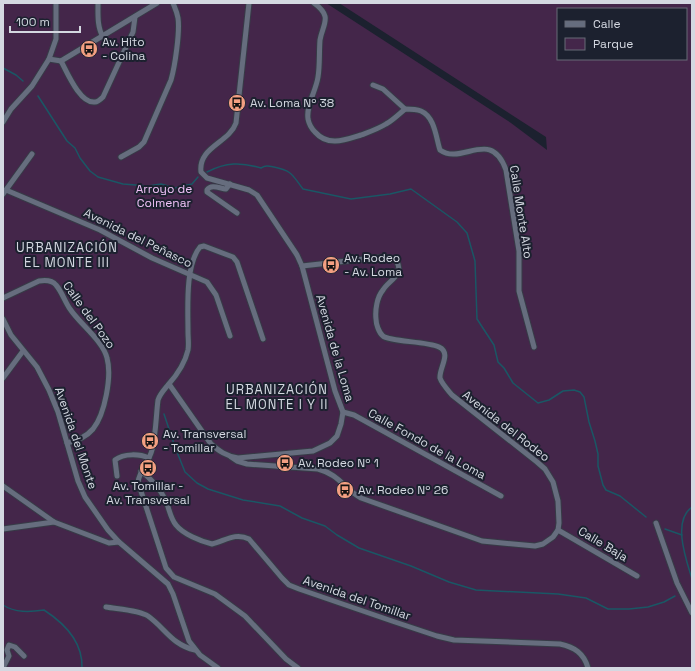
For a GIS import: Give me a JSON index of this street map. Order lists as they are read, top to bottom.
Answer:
{
  "streets": {
    "street": [
      "Calle Monte Alto",
      "Avenida del Peñasco",
      "Calle del Pozo",
      "Avenida de la Loma",
      "Avenida del Rodeo",
      "Avenida del Monte",
      "Calle Fondo de la Loma",
      "Calle Baja",
      "Avenida del Tomillar"
    ]
  },
  "crossings": [
    ["Calle del Pozo", "Avenida del Monte"],
    ["Avenida de la Loma", "Avenida del Rodeo"],
    ["Avenida de la Loma", "Calle Fondo de la Loma"],
    ["Avenida del Rodeo", "Calle Baja"]
  ],
  "districts": ["URBANIZACIÓN EL MONTE III", "URBANIZACIÓN EL MONTE I Y II"],
  "parks": ["Arroyo de Colmenar"],
  "places": {
    "bus stop": [
      "Av. Hito - Colina",
      "Av. Loma Nº 38",
      "Av. Rodeo - Av. Loma",
      "Av. Transversal - Tomillar",
      "Av. Rodeo Nº 1",
      "Av. Tomillar - Av. Transversal",
      "Av. Rodeo Nº 26"
    ]
  },
  "legend": ["Calle", "Parque"],
  "scale_bar": "100 m"
}
